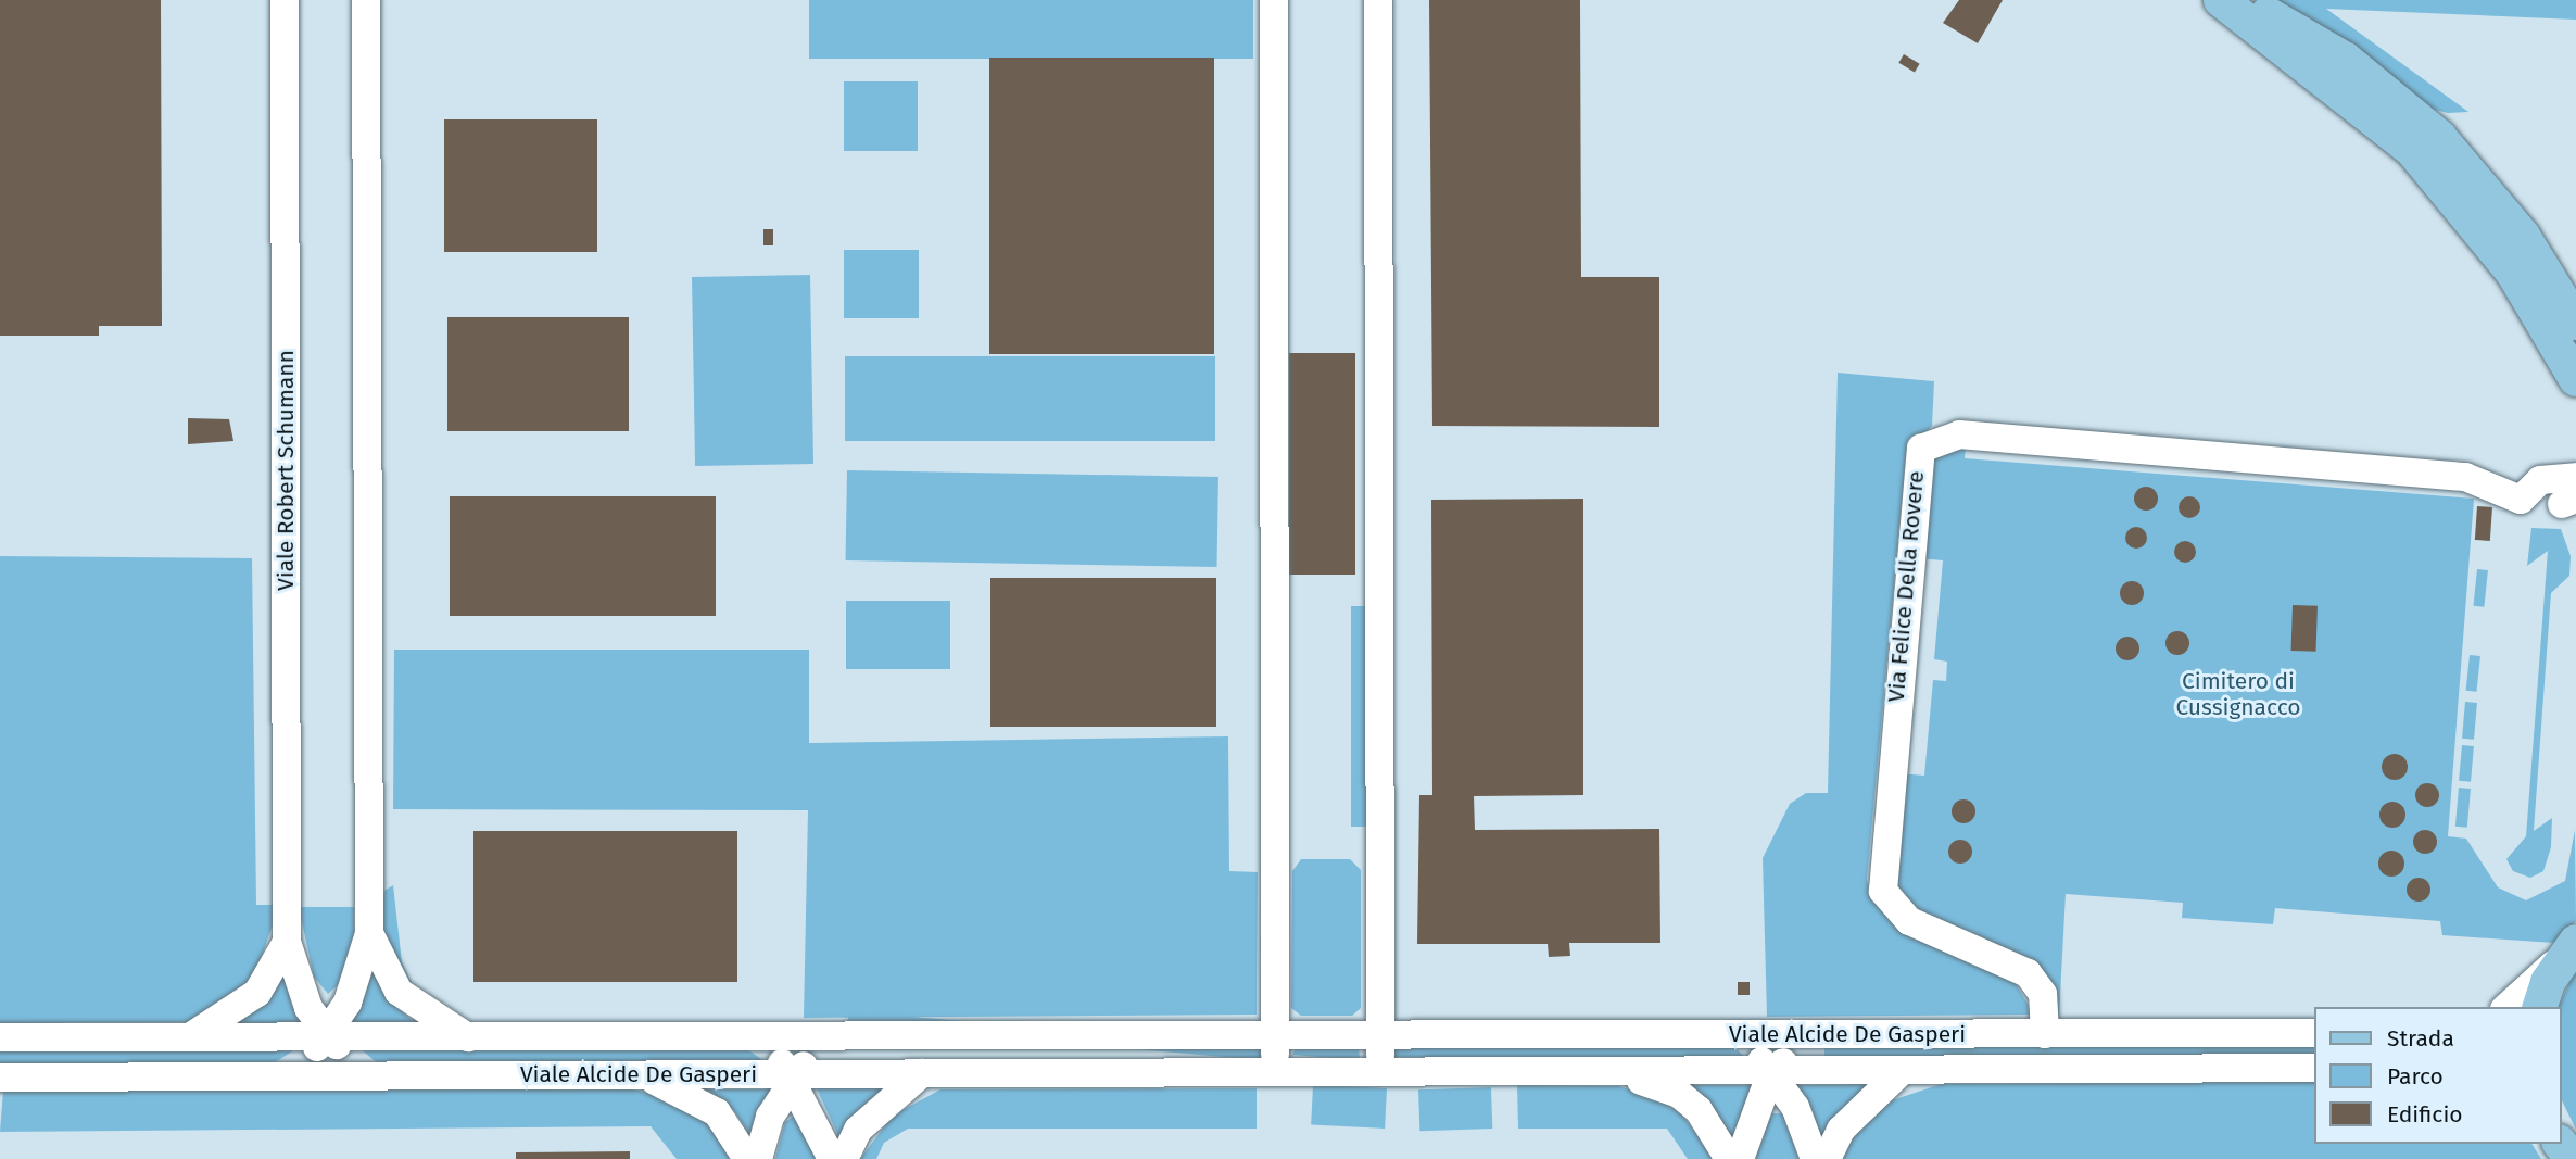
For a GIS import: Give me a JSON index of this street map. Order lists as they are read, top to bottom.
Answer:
{
  "streets": {
    "street": ["Viale Robert Schumann", "Via Felice Della Rovere", "Viale Alcide De Gasperi"]
  },
  "crossings": [
    ["Viale Robert Schumann", "Viale Alcide De Gasperi"],
    ["Via Felice Della Rovere", "Viale Alcide De Gasperi"]
  ],
  "parks": ["Cimitero di Cussignacco"],
  "legend": ["Strada", "Parco", "Edificio"]
}
